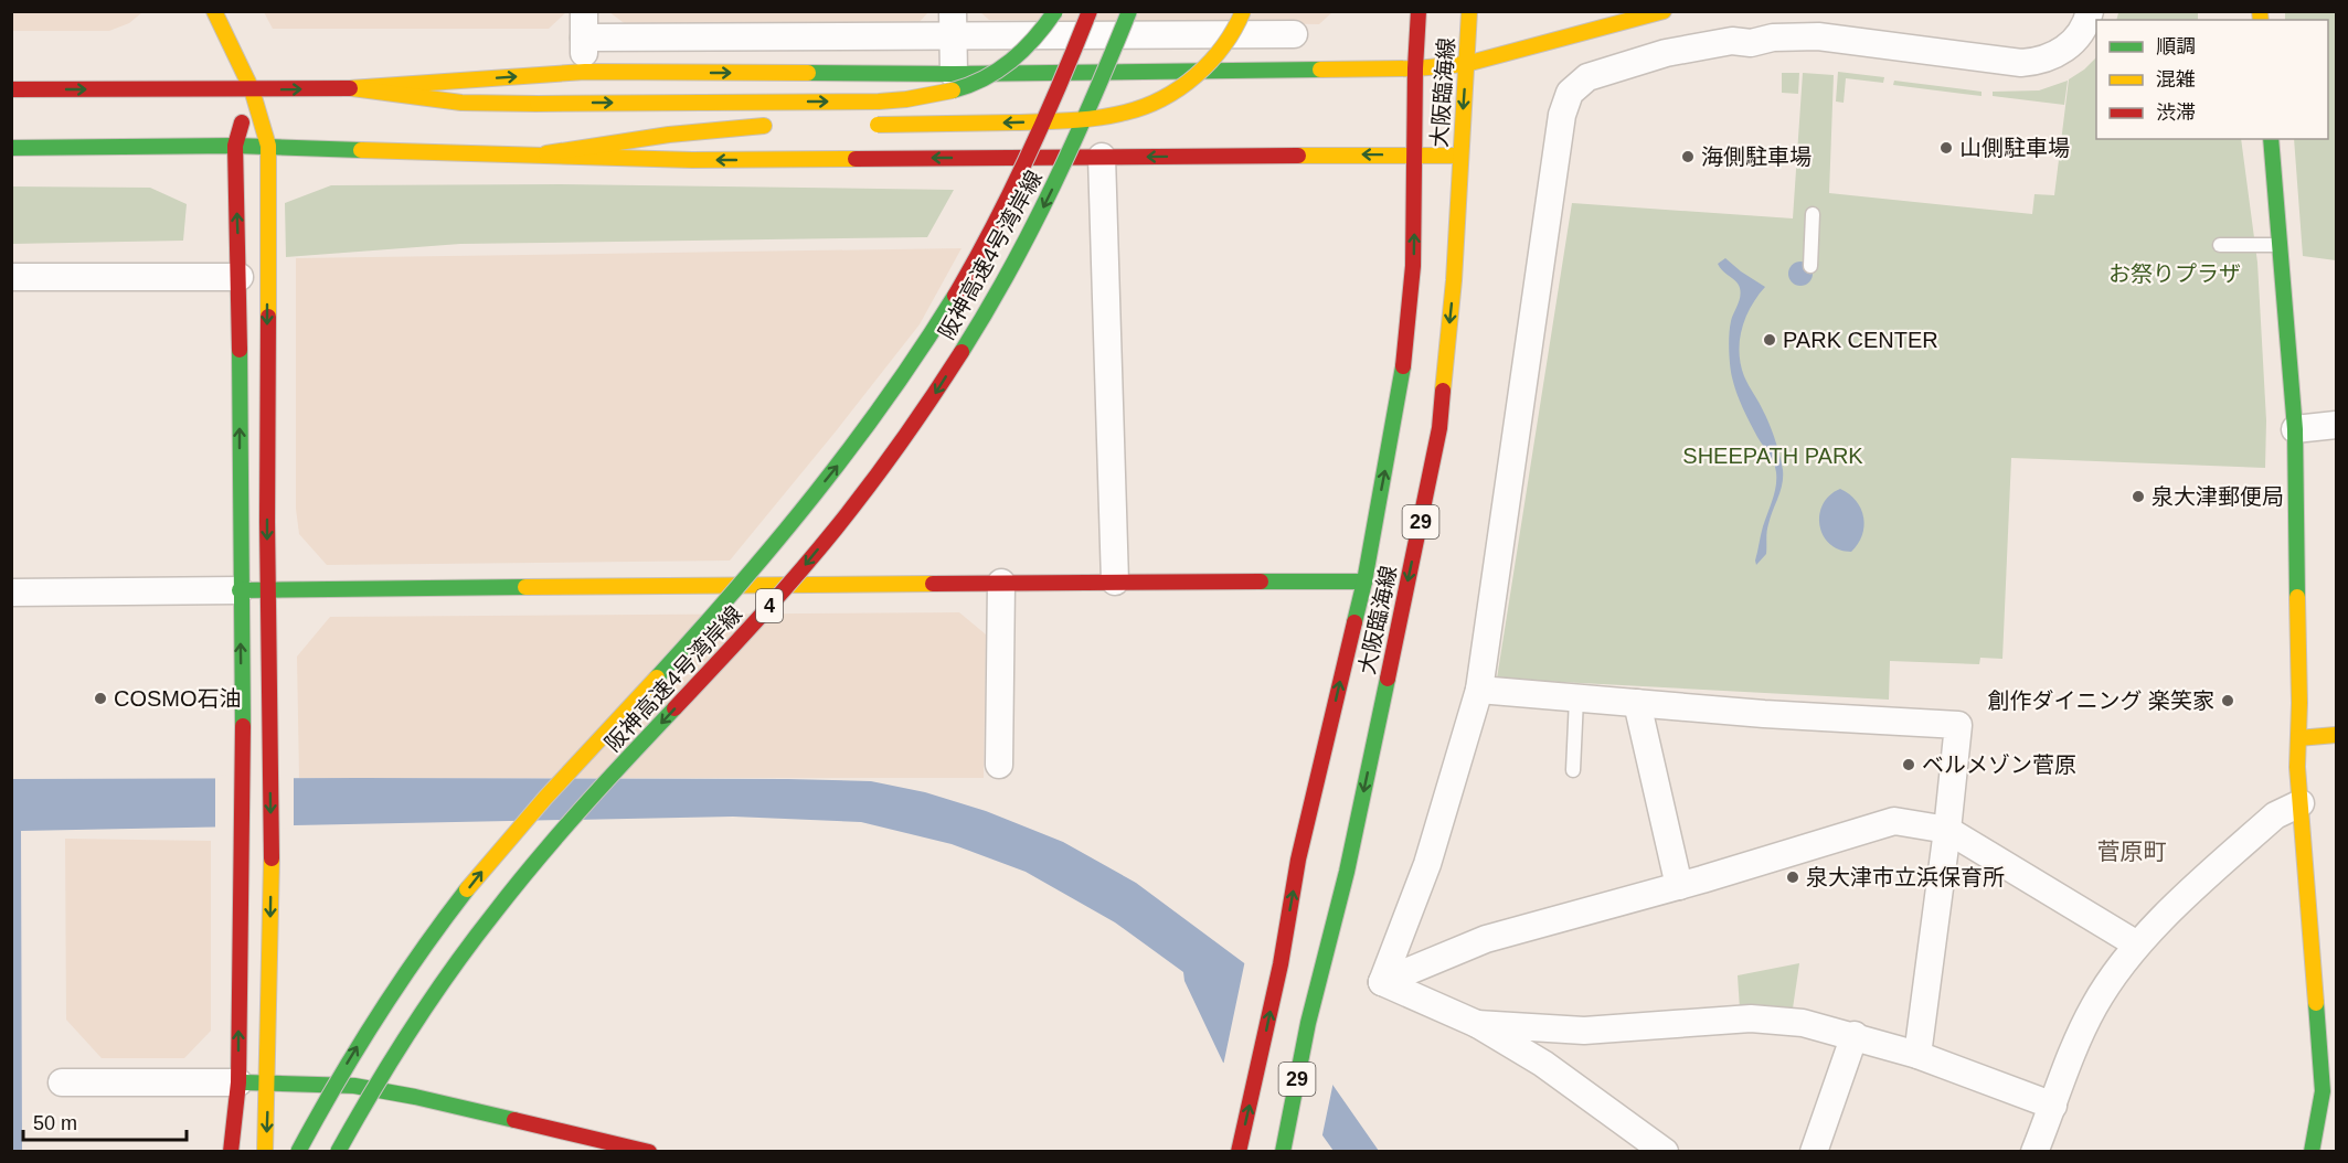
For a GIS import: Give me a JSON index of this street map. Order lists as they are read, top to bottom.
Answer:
{
  "streets": {
    "main road": [
      "大阪臨海線",
      "阪神高速4号湾岸線",
      "29",
      "4"
    ]
  },
  "districts": ["菅原町"],
  "parks": ["お祭りプラザ", "SHEEPATH PARK"],
  "places": [
    "山側駐車場",
    "海側駐車場",
    "PARK CENTER",
    "泉大津郵便局",
    "COSMO石油",
    "創作ダイニング 楽笑家",
    "ベルメゾン菅原",
    "泉大津市立浜保育所"
  ],
  "legend": ["順調", "混雑", "渋滞"],
  "scale_bar": "50 m"
}
